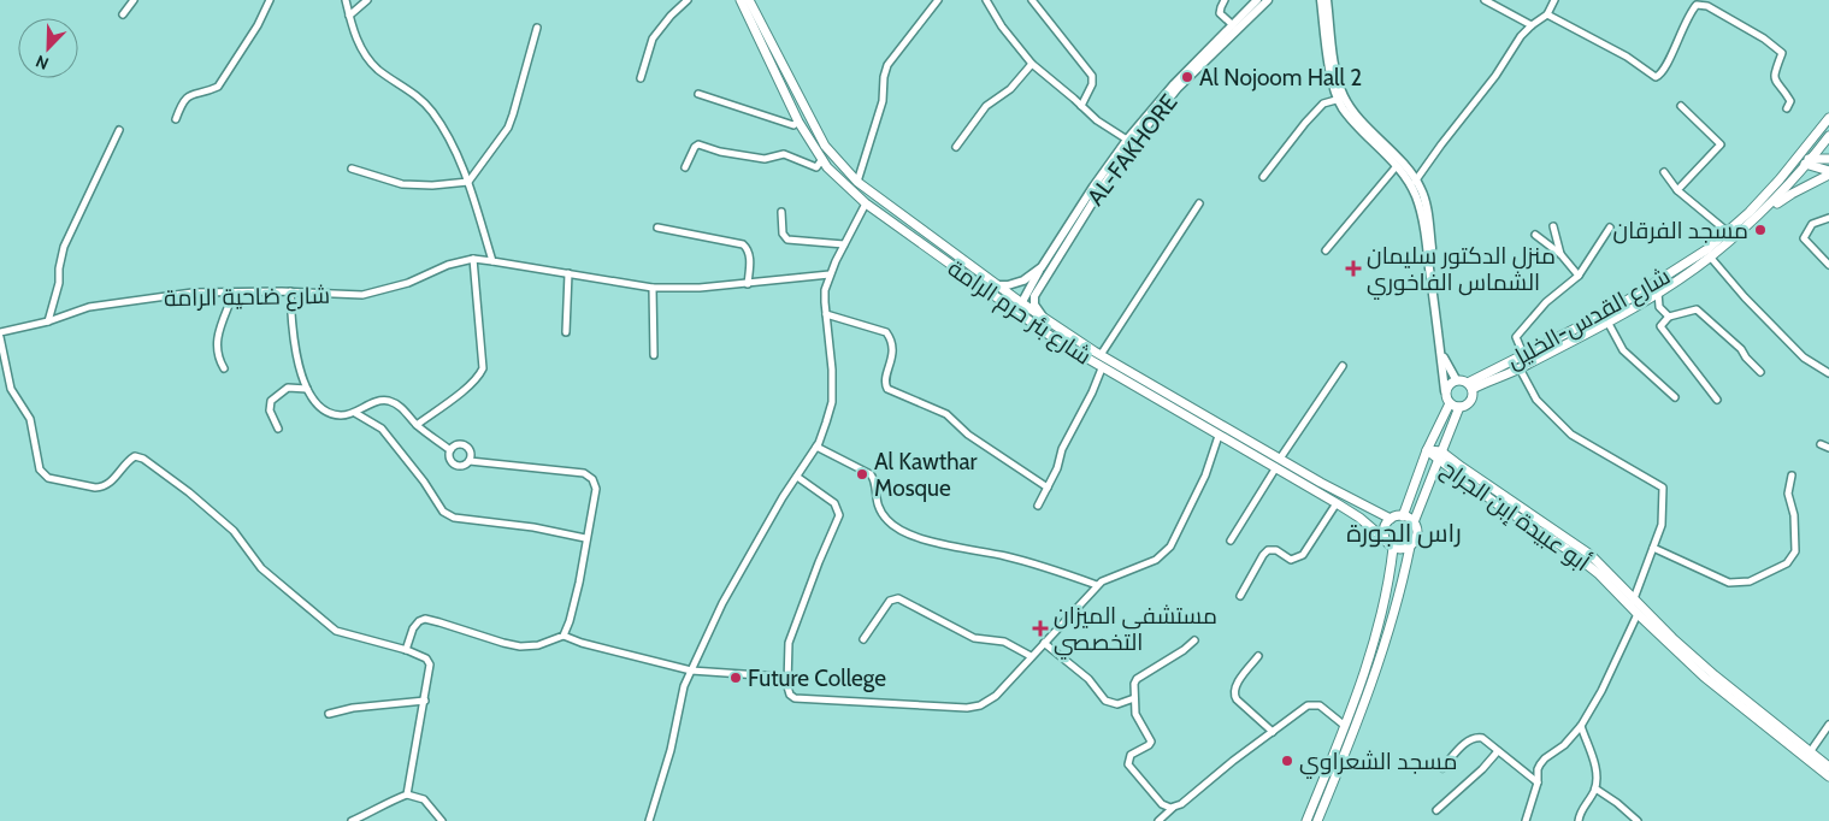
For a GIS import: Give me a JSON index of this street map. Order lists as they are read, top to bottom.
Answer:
{
  "streets": {
    "main road": ["شارع بئر حرم الرامة", "شارع القدس-الخليل", "أبو عبيدة إبن الجراح"],
    "street": ["AL-FAKHORE", "شارع ضاحية الرامة"]
  },
  "crossings": [
    ["AL-FAKHORE", "شارع بئر حرم الرامة"]
  ],
  "districts": ["راس الجورة"],
  "places": {
    "other": [
      "Al Nojoom Hall 2",
      "مسجد الفرقان",
      "Al Kawthar Mosque",
      "Future College",
      "مسجد الشعراوي"
    ],
    "health": ["منزل الدكتور سليمان الشماس الفاخوري", "مستشفى الميزان التخصصي"]
  },
  "north": "bottom left"
}
